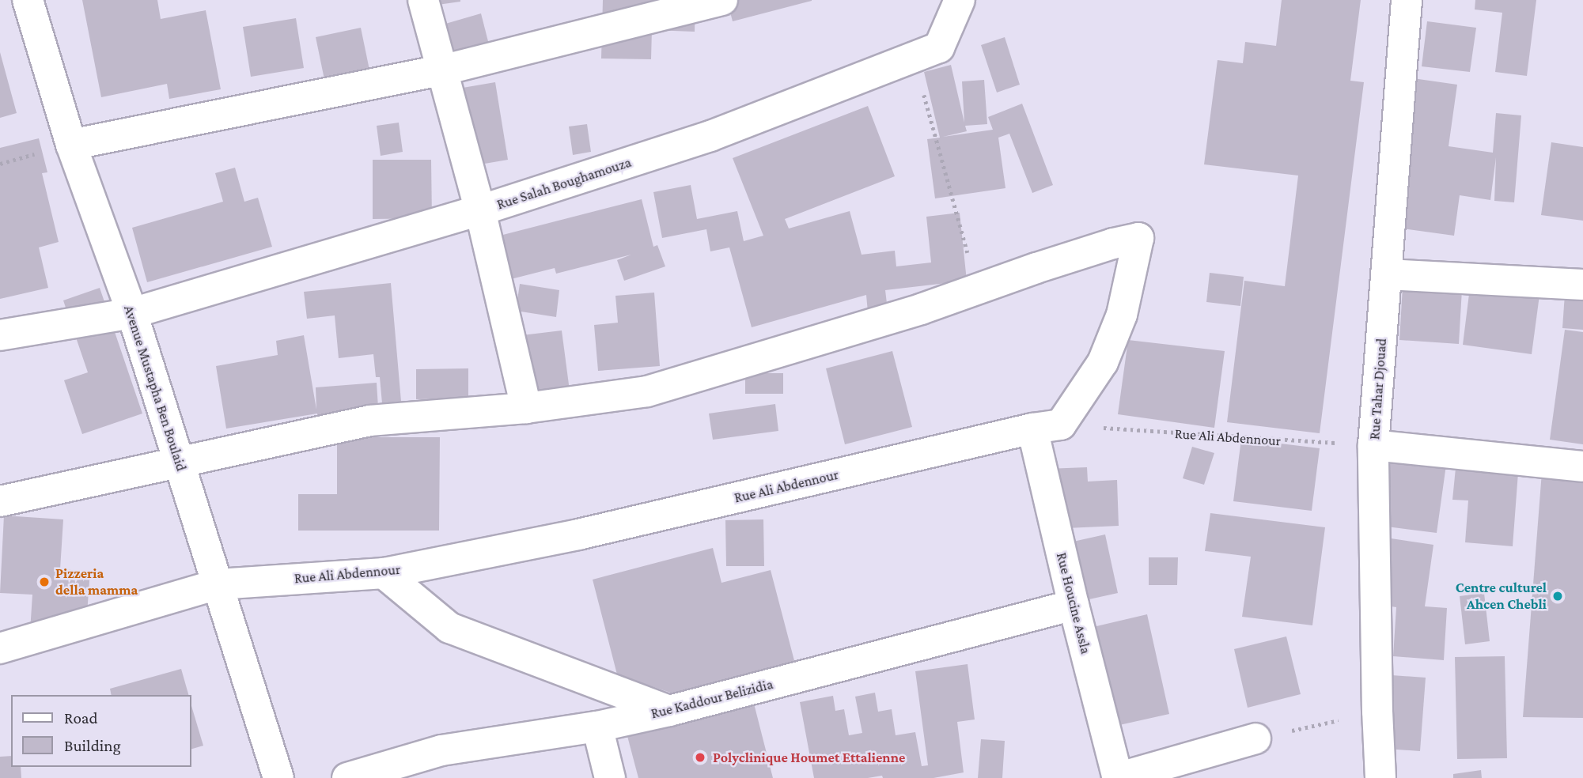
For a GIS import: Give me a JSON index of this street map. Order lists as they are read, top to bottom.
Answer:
{
  "streets": {
    "street": [
      "Rue Salah Boughamouza",
      "Avenue Mustapha Ben Boulaid",
      "Rue Tahar Djouad",
      "Rue Ali Abdennour",
      "Rue Houcine Assla",
      "Rue Kaddour Belizidia"
    ]
  },
  "crossings": [
    ["Rue Salah Boughamouza", "Avenue Mustapha Ben Boulaid"],
    ["Avenue Mustapha Ben Boulaid", "Rue Ali Abdennour"],
    ["Rue Tahar Djouad", "Rue Ali Abdennour"],
    ["Rue Ali Abdennour", "Rue Houcine Assla"],
    ["Rue Houcine Assla", "Rue Kaddour Belizidia"]
  ],
  "places": ["Pizzeria della mamma", "Centre culturel Ahcen Chebli", "Polyclinique Houmet Ettalienne"],
  "legend": ["Road", "Building"]
}
